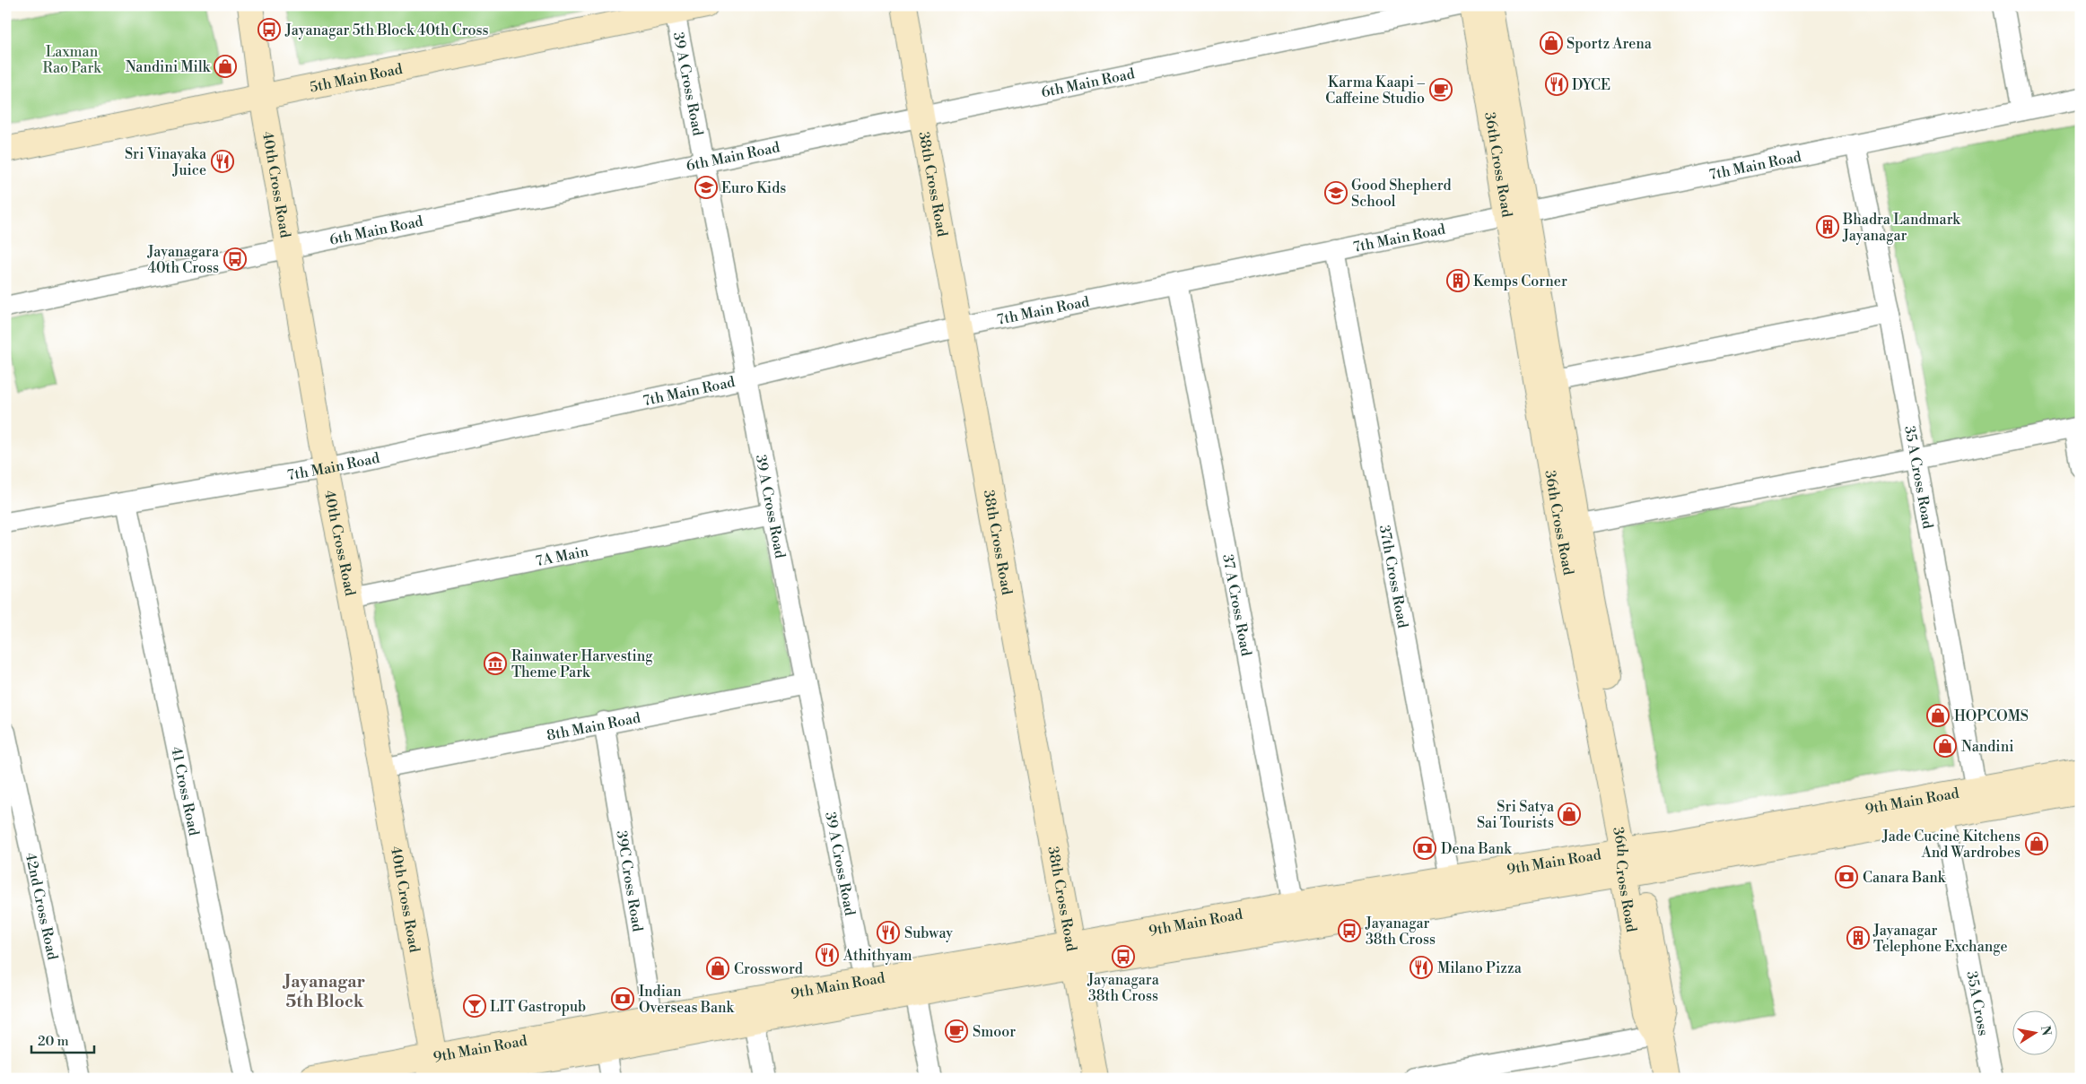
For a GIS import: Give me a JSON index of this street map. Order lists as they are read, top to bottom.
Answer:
{
  "streets": {
    "main road": [
      "5th Main Road",
      "36th Cross Road",
      "40th Cross Road",
      "38th Cross Road",
      "9th Main Road"
    ],
    "street": [
      "6th Main Road",
      "39 A Cross Road",
      "7th Main Road",
      "35 A Cross Road",
      "7A Main",
      "37th Cross Road",
      "37 A Cross Road",
      "8th Main Road",
      "41 Cross Road",
      "39C Cross Road",
      "42nd Cross Road",
      "35A Cross"
    ]
  },
  "crossings": [
    ["5th Main Road", "39 A Cross Road"],
    ["5th Main Road", "40th Cross Road"],
    ["6th Main Road", "39 A Cross Road"],
    ["6th Main Road", "40th Cross Road"],
    ["6th Main Road", "38th Cross Road"],
    ["39 A Cross Road", "7th Main Road"],
    ["39 A Cross Road", "7A Main"],
    ["39 A Cross Road", "8th Main Road"],
    ["39 A Cross Road", "9th Main Road"],
    ["36th Cross Road", "7th Main Road"],
    ["36th Cross Road", "9th Main Road"],
    ["7th Main Road", "40th Cross Road"],
    ["7th Main Road", "38th Cross Road"],
    ["7th Main Road", "35 A Cross Road"],
    ["7th Main Road", "37th Cross Road"],
    ["7th Main Road", "37 A Cross Road"],
    ["7th Main Road", "41 Cross Road"],
    ["40th Cross Road", "7A Main"],
    ["40th Cross Road", "8th Main Road"],
    ["40th Cross Road", "9th Main Road"],
    ["38th Cross Road", "9th Main Road"],
    ["35 A Cross Road", "9th Main Road"],
    ["37th Cross Road", "9th Main Road"],
    ["37 A Cross Road", "9th Main Road"],
    ["8th Main Road", "39C Cross Road"],
    ["9th Main Road", "39C Cross Road"],
    ["9th Main Road", "35A Cross"]
  ],
  "districts": ["Jayanagar 5th Block"],
  "parks": ["Laxman Rao Park"],
  "places": {
    "bus stop": [
      "Jayanagar 5th Block 40th Cross",
      "Jayanagara 40th Cross",
      "Jayanagar 38th Cross",
      "Jayanagara 38th Cross"
    ],
    "shop": [
      "Sportz Arena",
      "Nandini Milk",
      "HOPCOMS",
      "Nandini",
      "Sri Satya Sai Tourists",
      "Jade Cucine Kitchens And Wardrobes",
      "Crossword"
    ],
    "restaurant": [
      "DYCE",
      "Sri Vinayaka Juice",
      "Subway",
      "Athithyam",
      "Milano Pizza"
    ],
    "cafe": ["Karma Kaapi – Caffeine Studio", "Smoor"],
    "school or university": ["Euro Kids", "Good Shepherd School"],
    "building": ["Bhadra Landmark Jayanagar", "Kemps Corner", "Jayanagar Telephone Exchange"],
    "museum": ["Rainwater Harvesting Theme Park"],
    "bank": ["Dena Bank", "Canara Bank", "Indian Overseas Bank"],
    "bar": ["LIT Gastropub"]
  },
  "scale_bar": "20 m",
  "north": "right"
}
